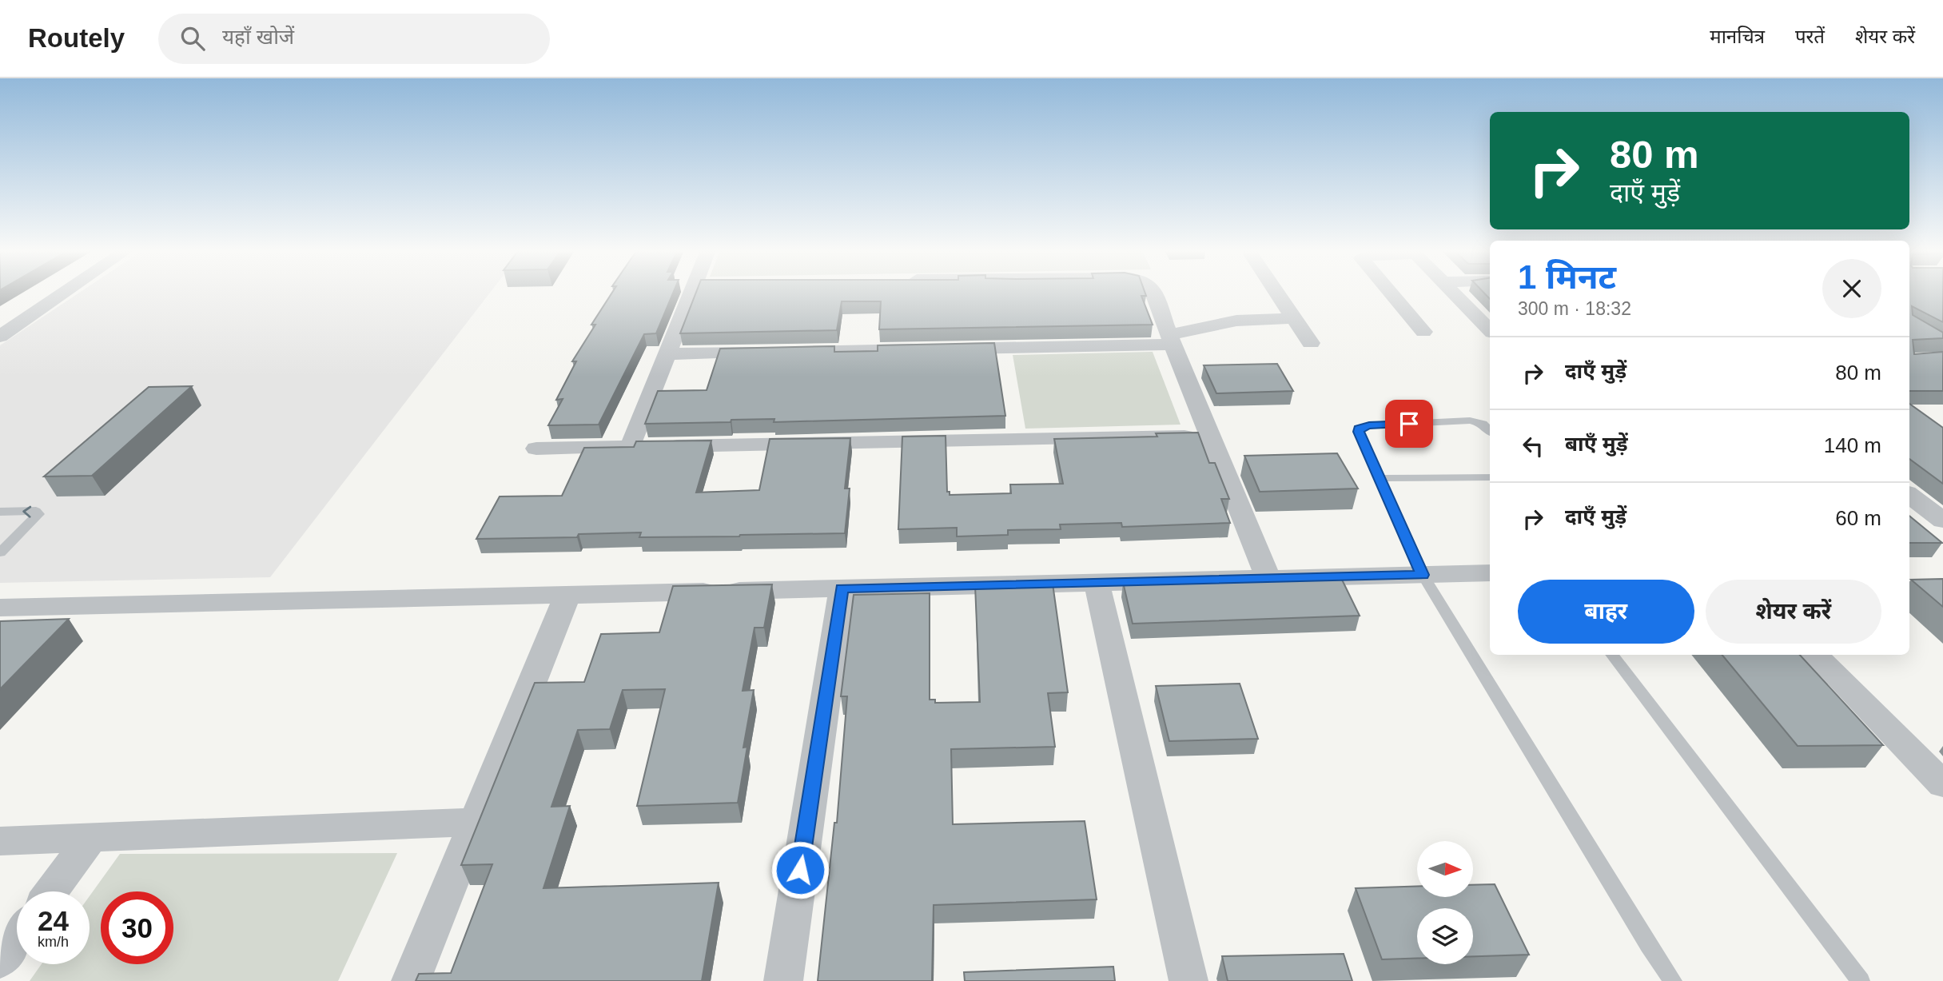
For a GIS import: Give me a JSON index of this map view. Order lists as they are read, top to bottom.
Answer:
{
  "north": "right",
  "page": {
    "header": "Routely",
    "search": "यहाँ खोजें",
    "nav": ["मानचित्र", "परतें", "शेयर करें"],
    "turn": ["80 m", "दाएँ मुड़ें"],
    "heading": ["1 मिनट", "300 m · 18:32"],
    "list": [
      {
        "name": "दाएँ मुड़ें",
        "value": "80 m"
      },
      {
        "name": "बाएँ मुड़ें",
        "value": "140 m"
      },
      {
        "name": "दाएँ मुड़ें",
        "value": "60 m"
      }
    ],
    "buttons": ["बाहर", "शेयर करें"],
    "speed": "24 km/h",
    "limit": "30"
  }
}
